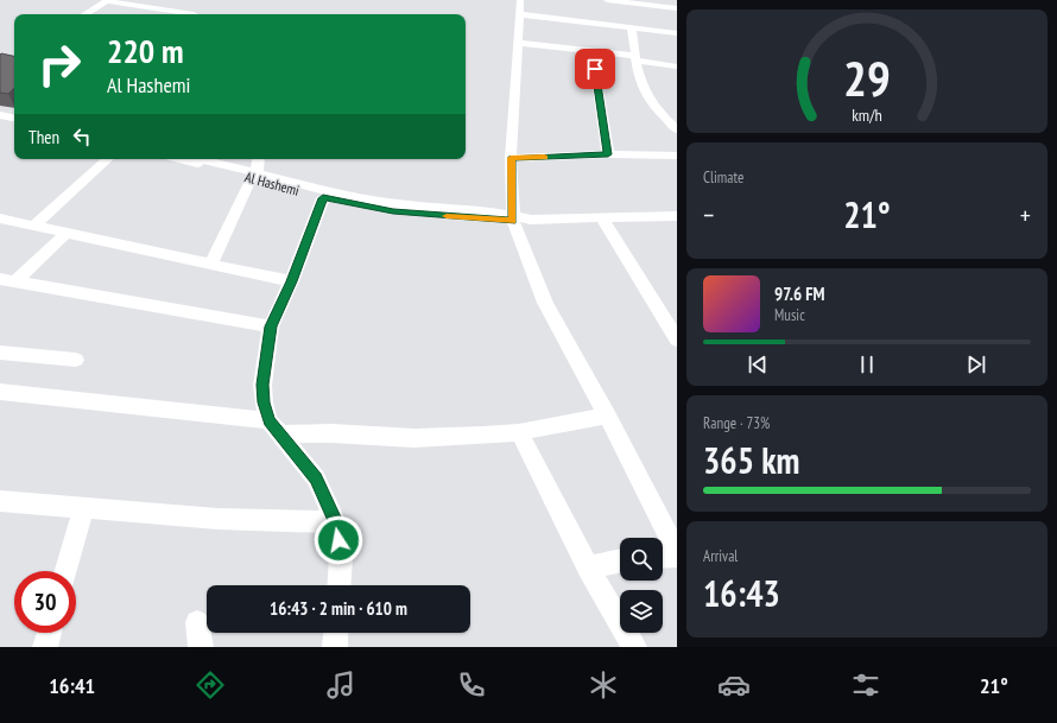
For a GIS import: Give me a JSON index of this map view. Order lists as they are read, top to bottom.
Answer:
{
  "streets": {
    "street": ["Al Hashemi"]
  },
  "page": {
    "turn": ["220 m", "Al Hashemi"],
    "then": "Then",
    "tile": [
      "Climate",
      ["Range · 73%", "365 km"],
      ["Arrival", "16:43"]
    ],
    "heat": ["−", "21°", "+"],
    "song": ["97.6 FM", "Music"],
    "limit": "30",
    "trip": "16:43 · 2 min · 610 m",
    "tabs": ["16:41", "21°"],
    "gauge": ["29", "km/h"]
  }
}
